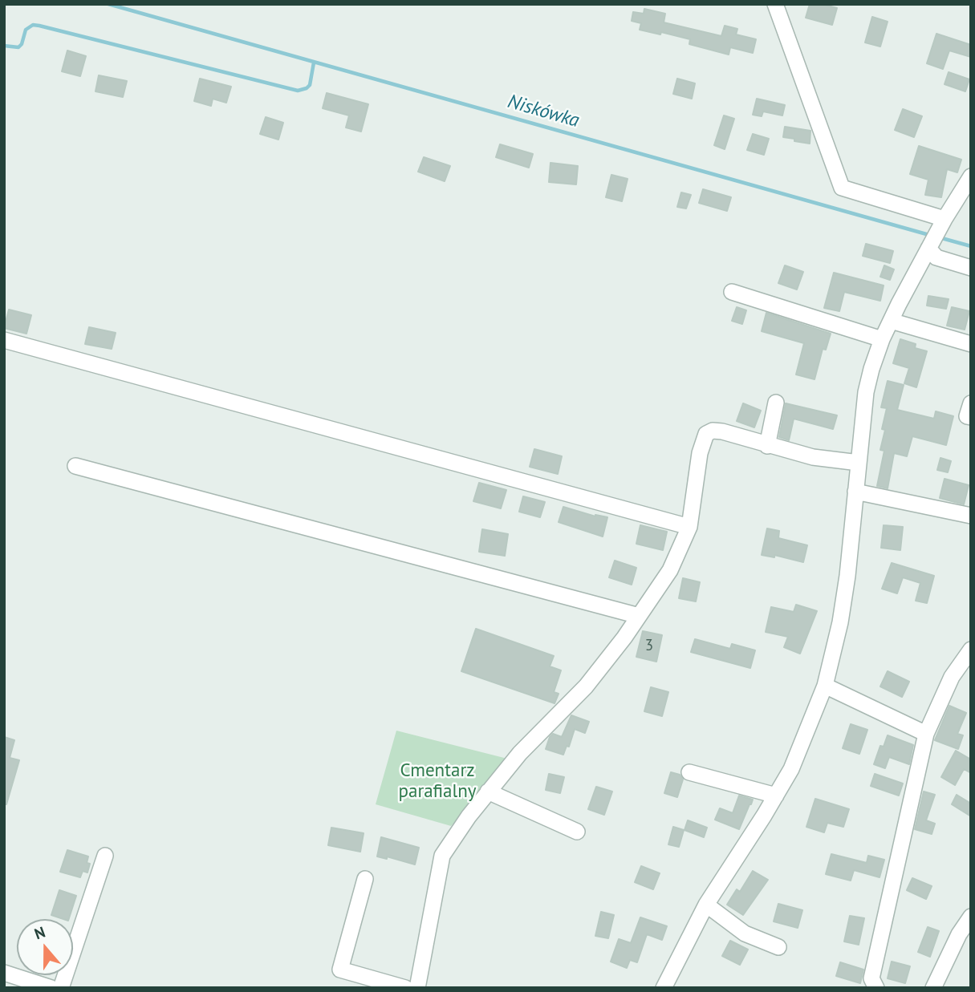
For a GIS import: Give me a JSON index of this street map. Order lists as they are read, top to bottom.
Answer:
{
  "water": ["Niskówka"],
  "parks": ["Cmentarz parafialny"],
  "house_numbers": ["3"],
  "north": "top"
}
